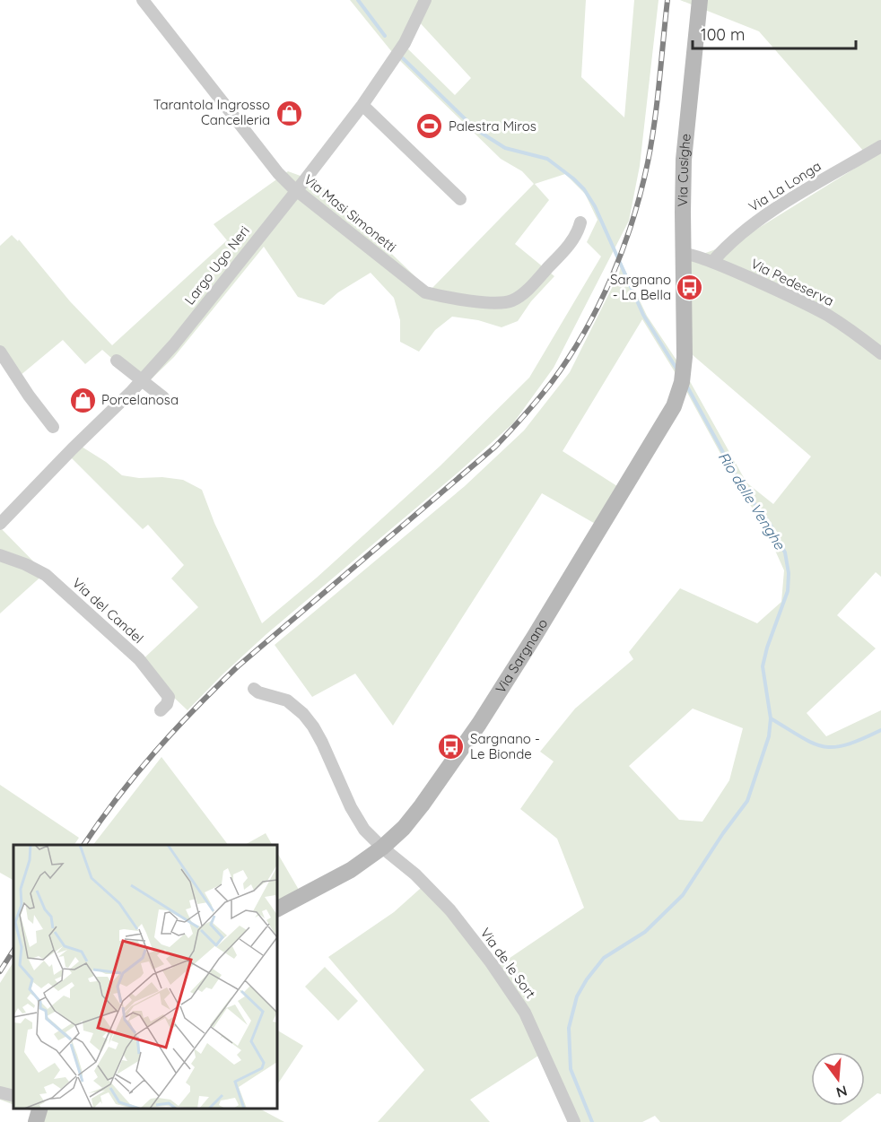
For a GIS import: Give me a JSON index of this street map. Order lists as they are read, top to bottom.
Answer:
{
  "streets": {
    "street": [
      "Via Cusighe",
      "Via La Longa",
      "Via Masi Simonetti",
      "Largo Ugo Neri",
      "Via Pedeserva",
      "Via del Candel",
      "Via Sargnano",
      "Via de le Sort"
    ]
  },
  "crossings": [
    ["Via Cusighe", "Via Pedeserva"],
    ["Via Cusighe", "Via Sargnano"],
    ["Via La Longa", "Via Pedeserva"],
    ["Via Masi Simonetti", "Largo Ugo Neri"],
    ["Via Sargnano", "Via de le Sort"]
  ],
  "water": ["Rio delle Venghe"],
  "places": {
    "shop": ["Tarantola Ingrosso Cancelleria", "Porcelanosa"],
    "sports": ["Palestra Miros"],
    "bus stop": ["Sargnano - La Bella", "Sargnano - Le Bionde"]
  },
  "scale_bar": "100 m",
  "north": "bottom"
}
